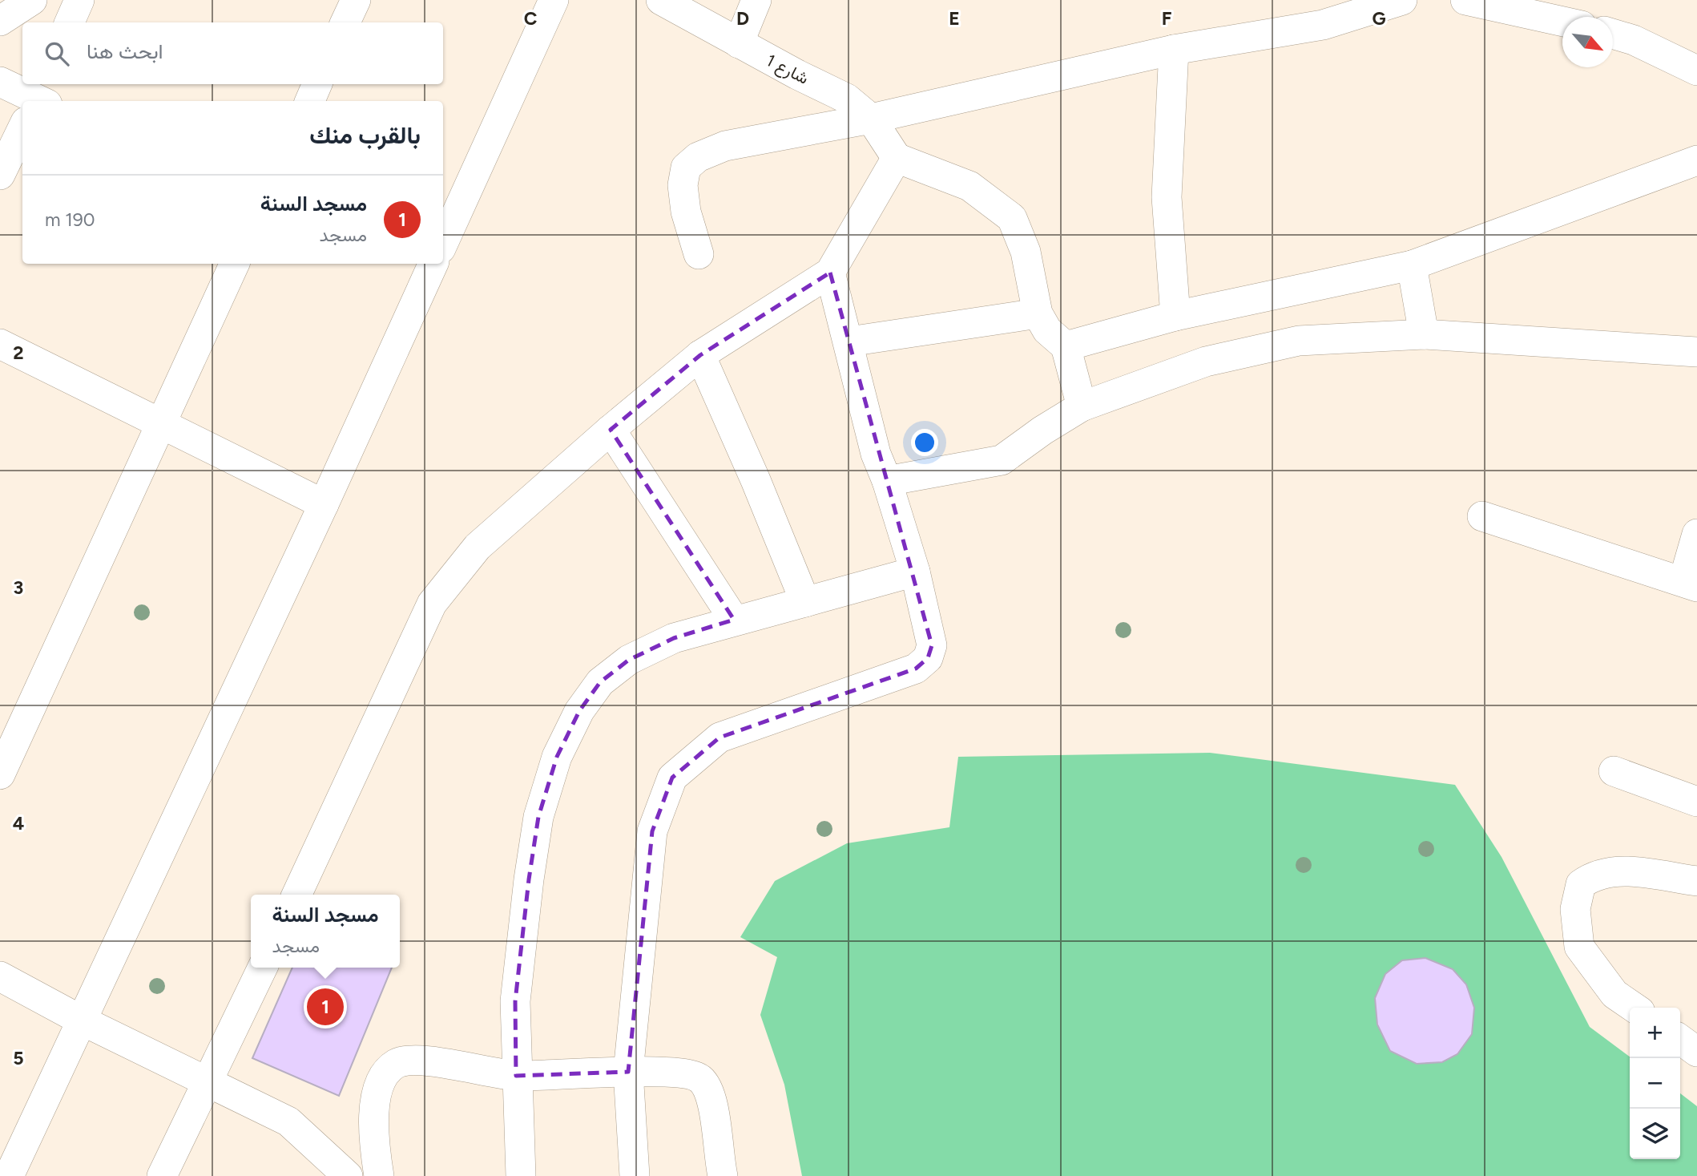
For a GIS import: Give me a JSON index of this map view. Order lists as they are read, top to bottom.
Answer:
{
  "streets": {
    "street": ["شارع 1"]
  },
  "north": "bottom right",
  "page": {
    "search": "ابحث هنا",
    "heading": "بالقرب منك",
    "list": [
      {
        "mark": "1",
        "name": "مسجد السنة",
        "note": "مسجد",
        "value": "190 m"
      }
    ],
    "popup": ["مسجد السنة", "مسجد"],
    "pins": "1",
    "map_buttons": ["+", "−"]
  },
  "grid": {
    "columns": [
      "C",
      "D",
      "E",
      "F",
      "G"
    ],
    "rows": [
      "2",
      "3",
      "4",
      "5"
    ]
  }
}
